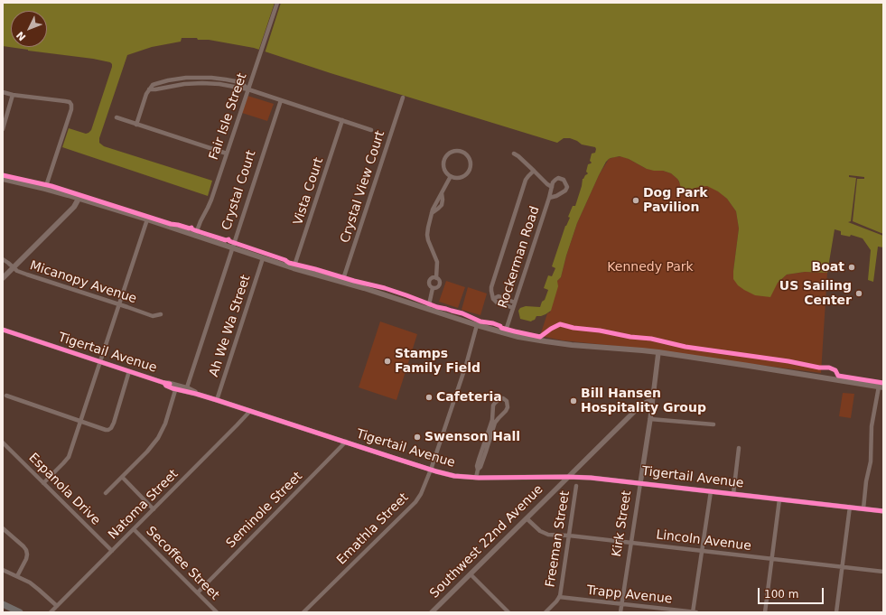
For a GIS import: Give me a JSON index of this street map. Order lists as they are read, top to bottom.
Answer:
{
  "streets": {
    "street": [
      "Fair Isle Street",
      "Crystal View Court",
      "Crystal Court",
      "Vista Court",
      "Rockerman Road",
      "Micanopy Avenue",
      "Ah We Wa Street",
      "Tigertail Avenue",
      "Espanola Drive",
      "Natoma Street",
      "Seminole Street",
      "Kirk Street",
      "Emathla Street",
      "Freeman Street",
      "Lincoln Avenue",
      "Southwest 22nd Avenue",
      "Secoffee Street",
      "Trapp Avenue"
    ]
  },
  "crossings": [
    ["Crystal Court", "Tigertail Avenue"],
    ["Ah We Wa Street", "Tigertail Avenue"],
    ["Tigertail Avenue", "Natoma Street"],
    ["Tigertail Avenue", "Seminole Street"],
    ["Tigertail Avenue", "Kirk Street"],
    ["Tigertail Avenue", "Emathla Street"],
    ["Tigertail Avenue", "Southwest 22nd Avenue"],
    ["Espanola Drive", "Natoma Street"],
    ["Natoma Street", "Secoffee Street"],
    ["Seminole Street", "Secoffee Street"],
    ["Kirk Street", "Lincoln Avenue"],
    ["Kirk Street", "Southwest 22nd Avenue"],
    ["Kirk Street", "Trapp Avenue"],
    ["Freeman Street", "Lincoln Avenue"],
    ["Freeman Street", "Trapp Avenue"],
    ["Lincoln Avenue", "Southwest 22nd Avenue"]
  ],
  "parks": ["Kennedy Park"],
  "places": [
    "Dog Park Pavilion",
    "Boat",
    "US Sailing Center",
    "Stamps Family Field",
    "Cafeteria",
    "Bill Hansen Hospitality Group",
    "Swenson Hall"
  ],
  "scale_bar": "100 m",
  "north": "bottom left"
}
